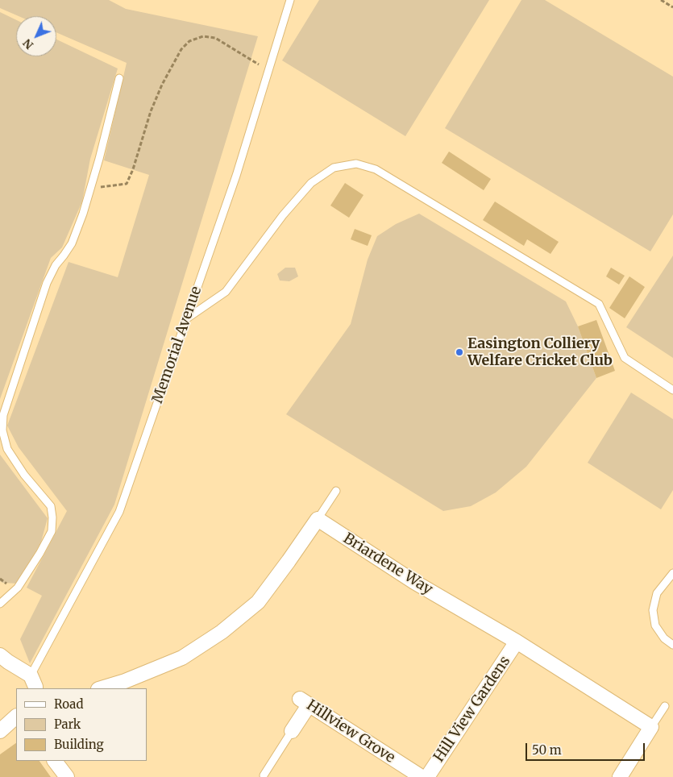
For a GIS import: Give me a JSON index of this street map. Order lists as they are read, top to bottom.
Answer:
{
  "streets": {
    "street": ["Briardene Way", "Hill View Gardens", "Hillview Grove"],
    "lane": ["Memorial Avenue"]
  },
  "crossings": [
    ["Briardene Way", "Hill View Gardens"]
  ],
  "places": ["Easington Colliery Welfare Cricket Club"],
  "legend": ["Road", "Park", "Building"],
  "scale_bar": "50 m",
  "north": "bottom left"
}
